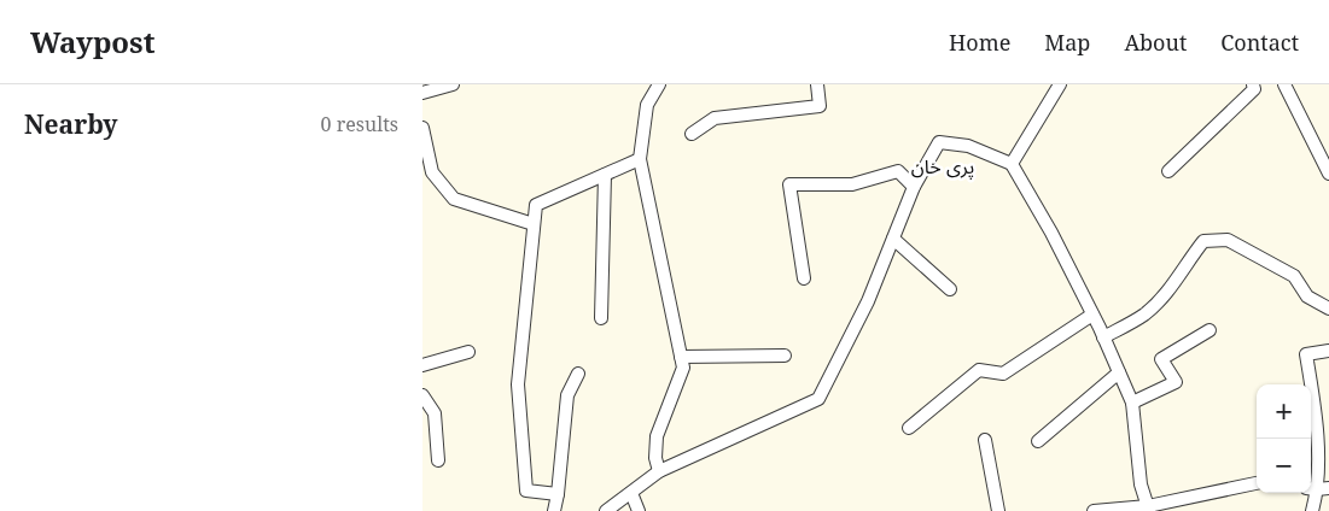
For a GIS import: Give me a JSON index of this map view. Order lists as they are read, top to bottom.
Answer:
{
  "districts": ["پری خان"],
  "page": {
    "header": "Waypost",
    "nav": [
      "Home",
      "Map",
      "About",
      "Contact"
    ],
    "heading": ["Nearby", "0 results"],
    "map_buttons": ["+", "−"]
  }
}
